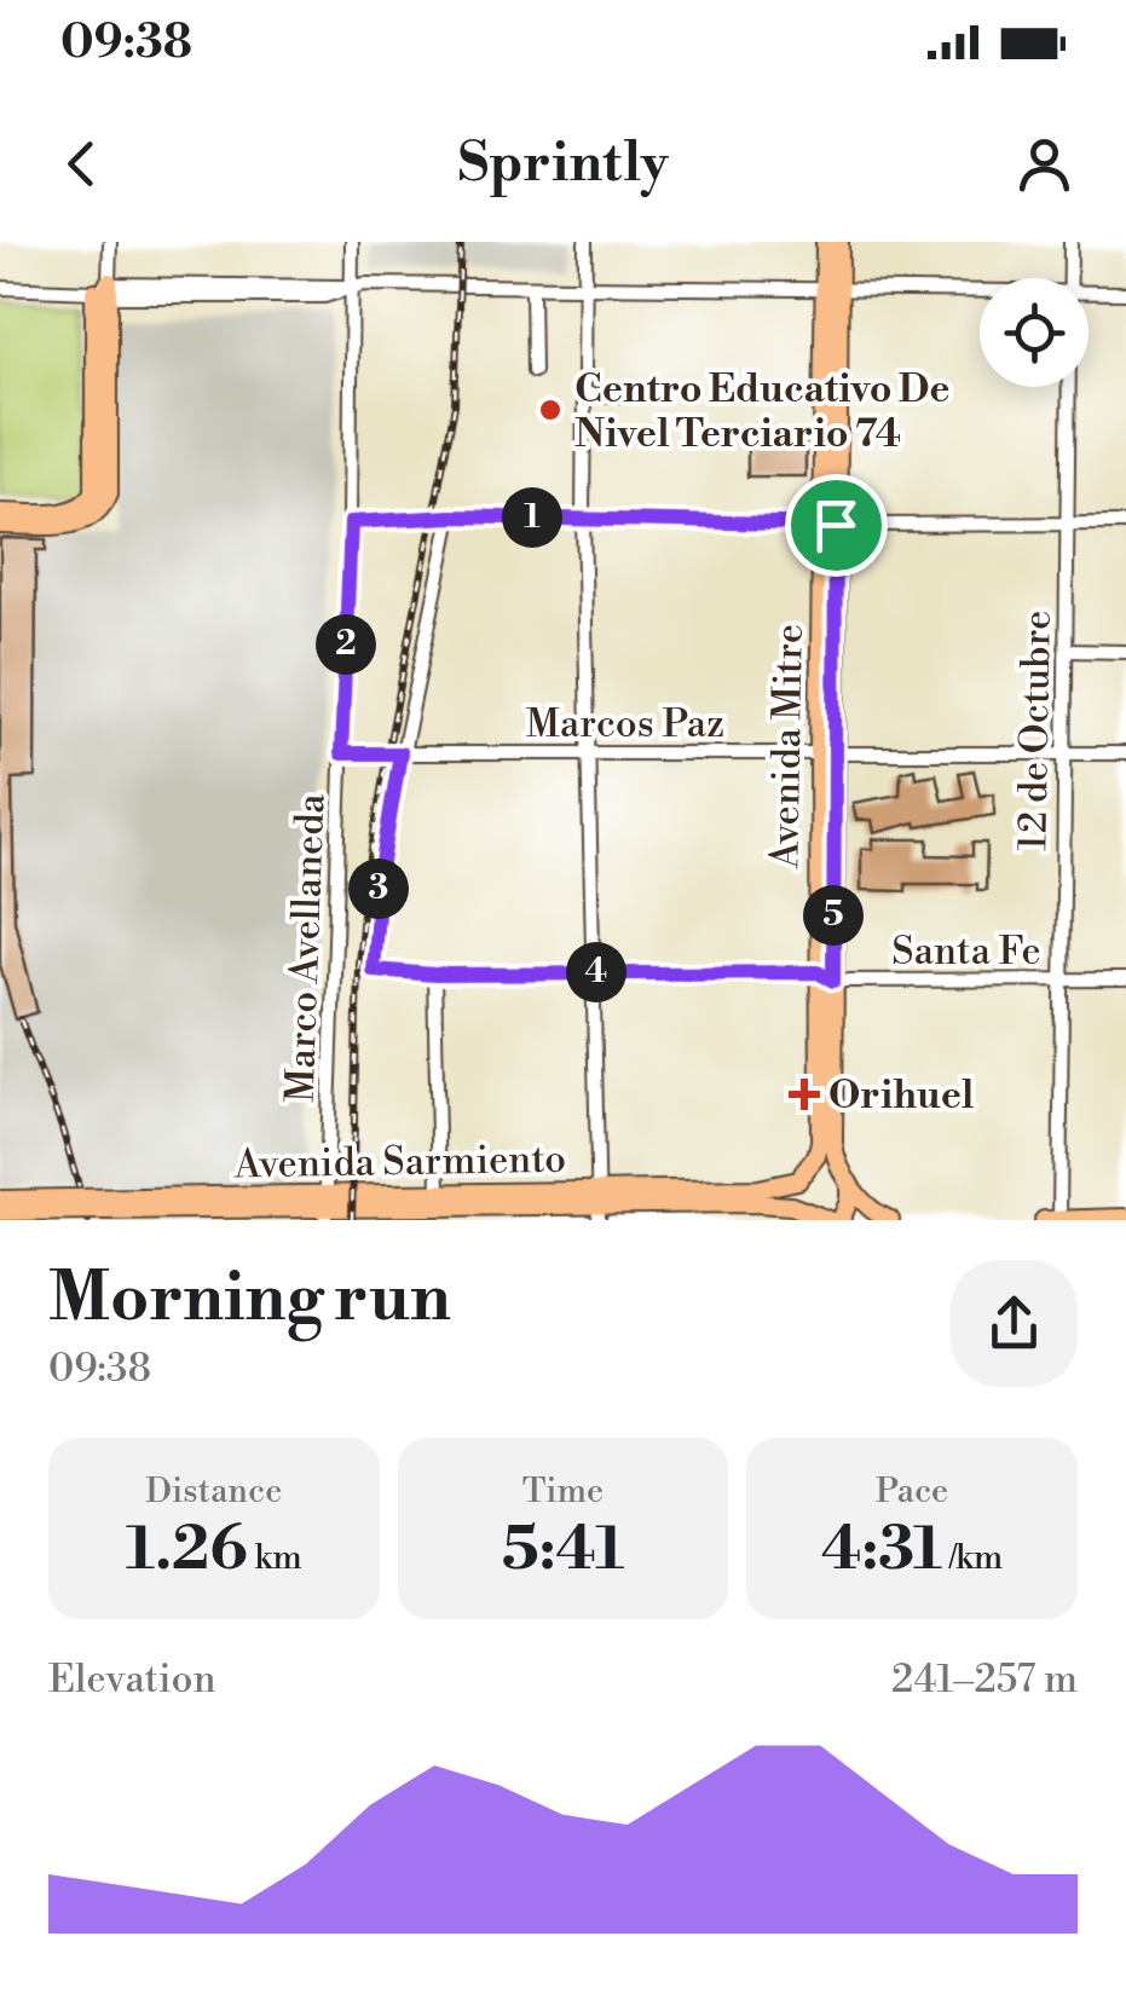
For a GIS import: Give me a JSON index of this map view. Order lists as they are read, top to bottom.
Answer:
{
  "streets": {
    "main road": ["Avenida Mitre", "Avenida Sarmiento"],
    "street": [
      "Marcos Paz",
      "12 de Octubre",
      "Marco Avellaneda",
      "Santa Fe"
    ]
  },
  "crossings": [
    ["Marcos Paz", "12 de Octubre"],
    ["Marcos Paz", "Avenida Mitre"],
    ["Marcos Paz", "Marco Avellaneda"],
    ["Marcos Paz", "Santa Fe"],
    ["12 de Octubre", "Santa Fe"],
    ["Avenida Mitre", "Santa Fe"],
    ["Avenida Mitre", "Avenida Sarmiento"],
    ["Marco Avellaneda", "Avenida Sarmiento"]
  ],
  "places": {
    "other": ["Centro Educativo De Nivel Terciario 74"],
    "health": ["Orihuel"]
  },
  "page": {
    "status": "09:38",
    "header": "Sprintly",
    "pins": [
      "1",
      "2",
      "3",
      "5",
      "4"
    ],
    "heading": ["Morning run", "09:38"],
    "stats": [
      ["Distance", "1.26 km"],
      ["Time", "5:41"],
      ["Pace", "4:31 /km"]
    ],
    "chart": ["Elevation", "241–257 m"]
  }
}
